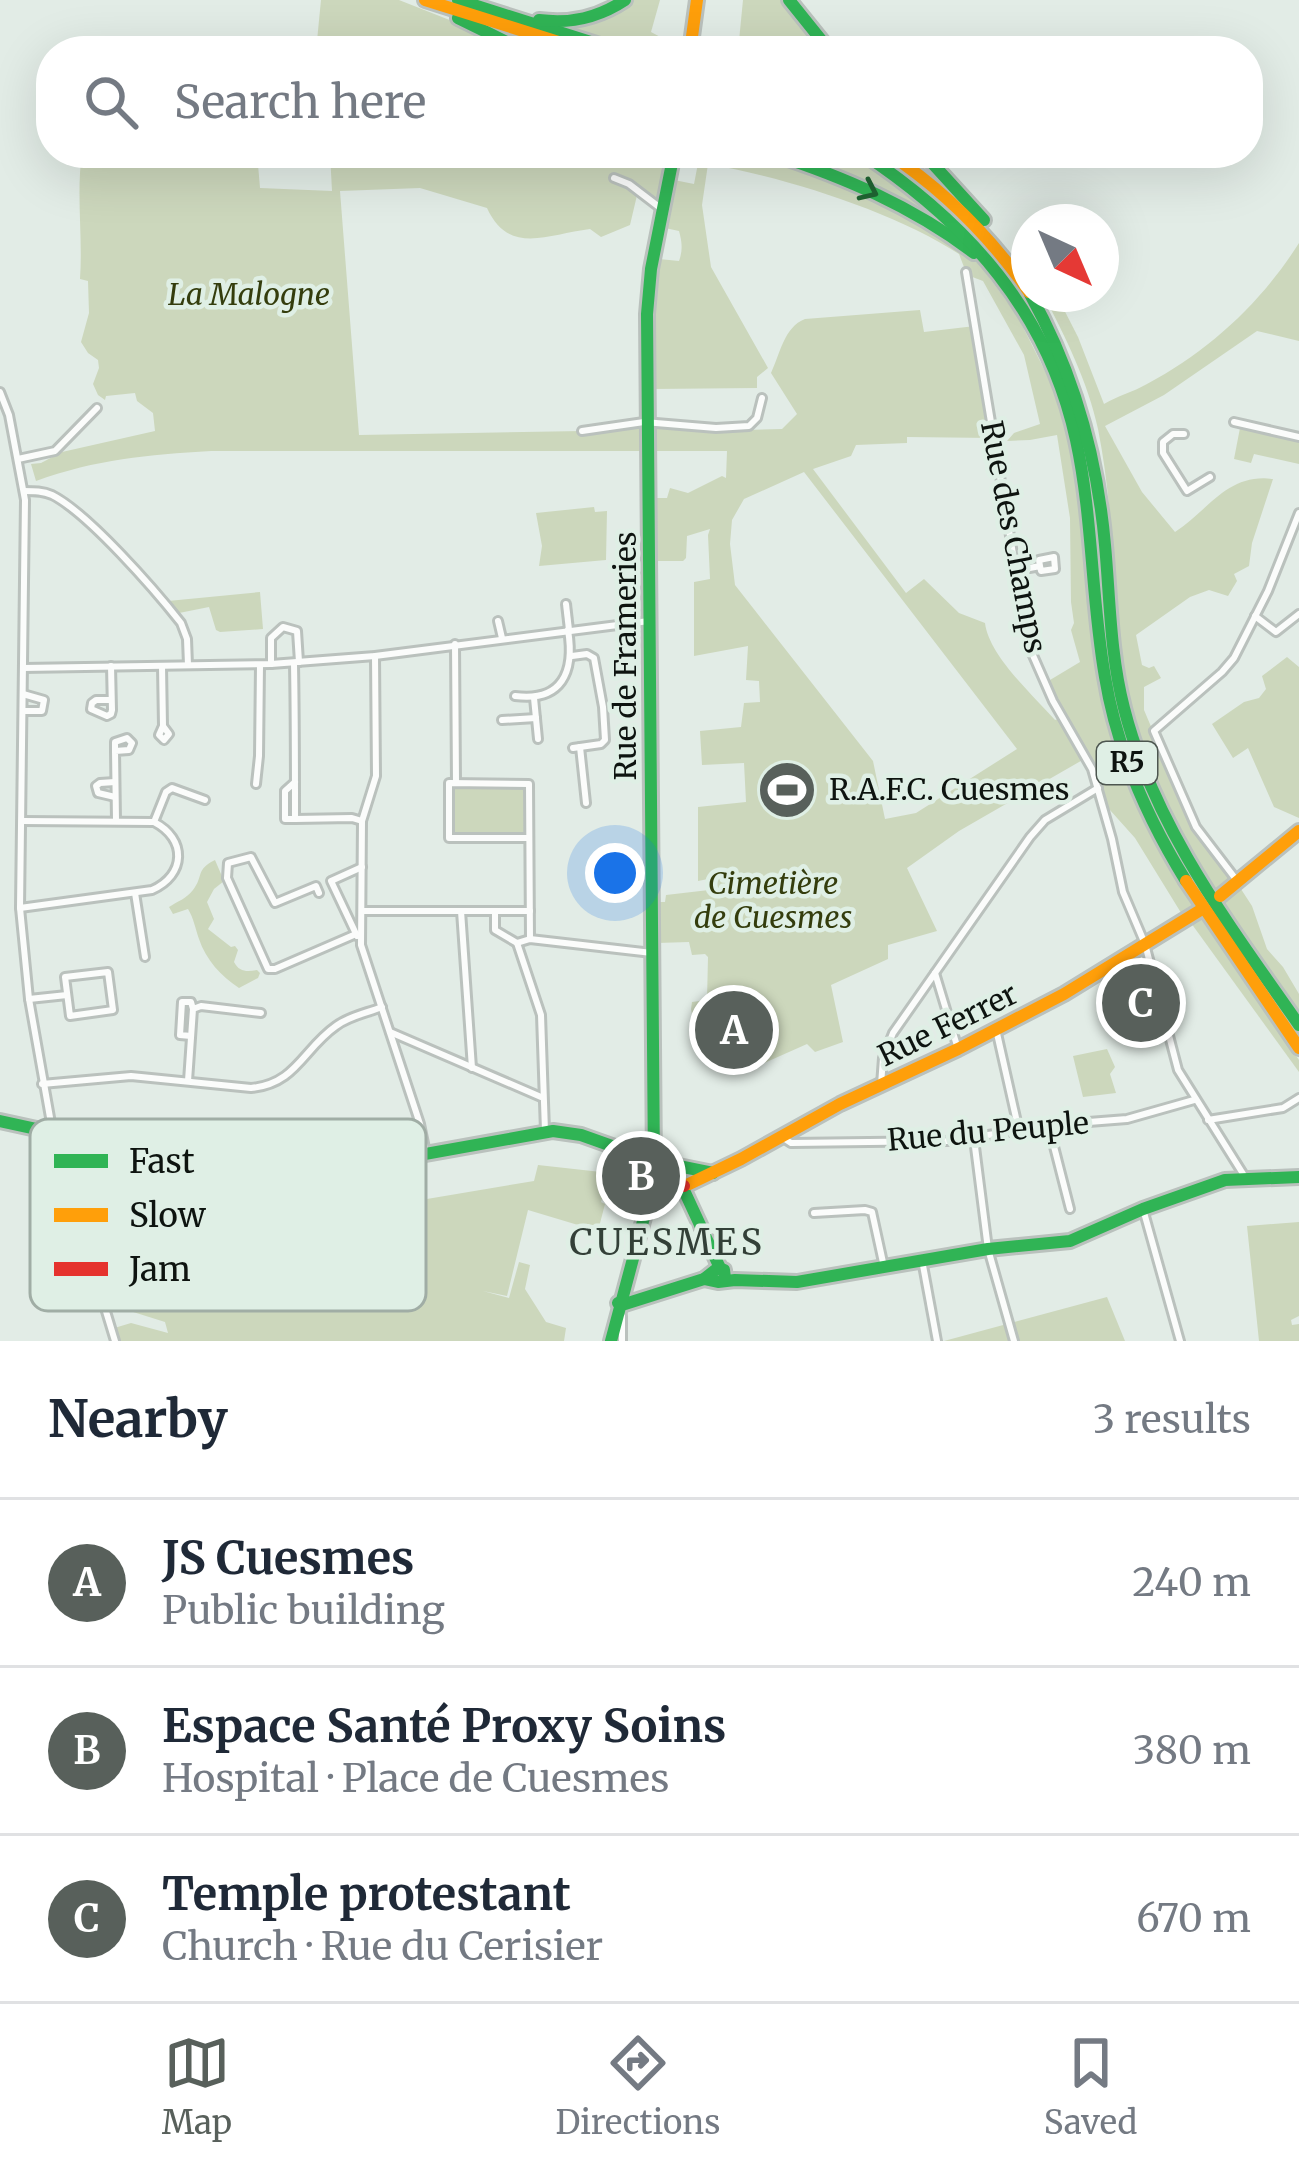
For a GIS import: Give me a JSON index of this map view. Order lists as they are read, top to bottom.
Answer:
{
  "streets": {
    "main road": ["Rue de Frameries", "R5", "Rue Ferrer"],
    "street": ["Rue des Champs", "Rue du Peuple"]
  },
  "crossings": [
    ["Rue des Champs", "Rue Ferrer"],
    ["Rue des Champs", "Rue du Peuple"],
    ["Rue de Frameries", "Rue Ferrer"],
    ["Rue Ferrer", "Rue du Peuple"]
  ],
  "districts": ["CUESMES"],
  "parks": ["La Malogne", "Cimetière de Cuesmes"],
  "places": {
    "sports": ["R.A.F.C. Cuesmes"]
  },
  "legend": ["Fast", "Slow", "Jam"],
  "north": "bottom right",
  "page": {
    "search": "Search here",
    "pins": ["C", "A", "B"],
    "heading": ["Nearby", "3 results"],
    "list": [
      {
        "mark": "A",
        "name": "JS Cuesmes",
        "note": "Public building",
        "value": "240 m"
      },
      {
        "mark": "B",
        "name": "Espace Santé Proxy Soins",
        "note": "Hospital · Place de Cuesmes",
        "value": "380 m"
      },
      {
        "mark": "C",
        "name": "Temple protestant",
        "note": "Church · Rue du Cerisier",
        "value": "670 m"
      }
    ],
    "nav": ["Map", "Directions", "Saved"]
  }
}
